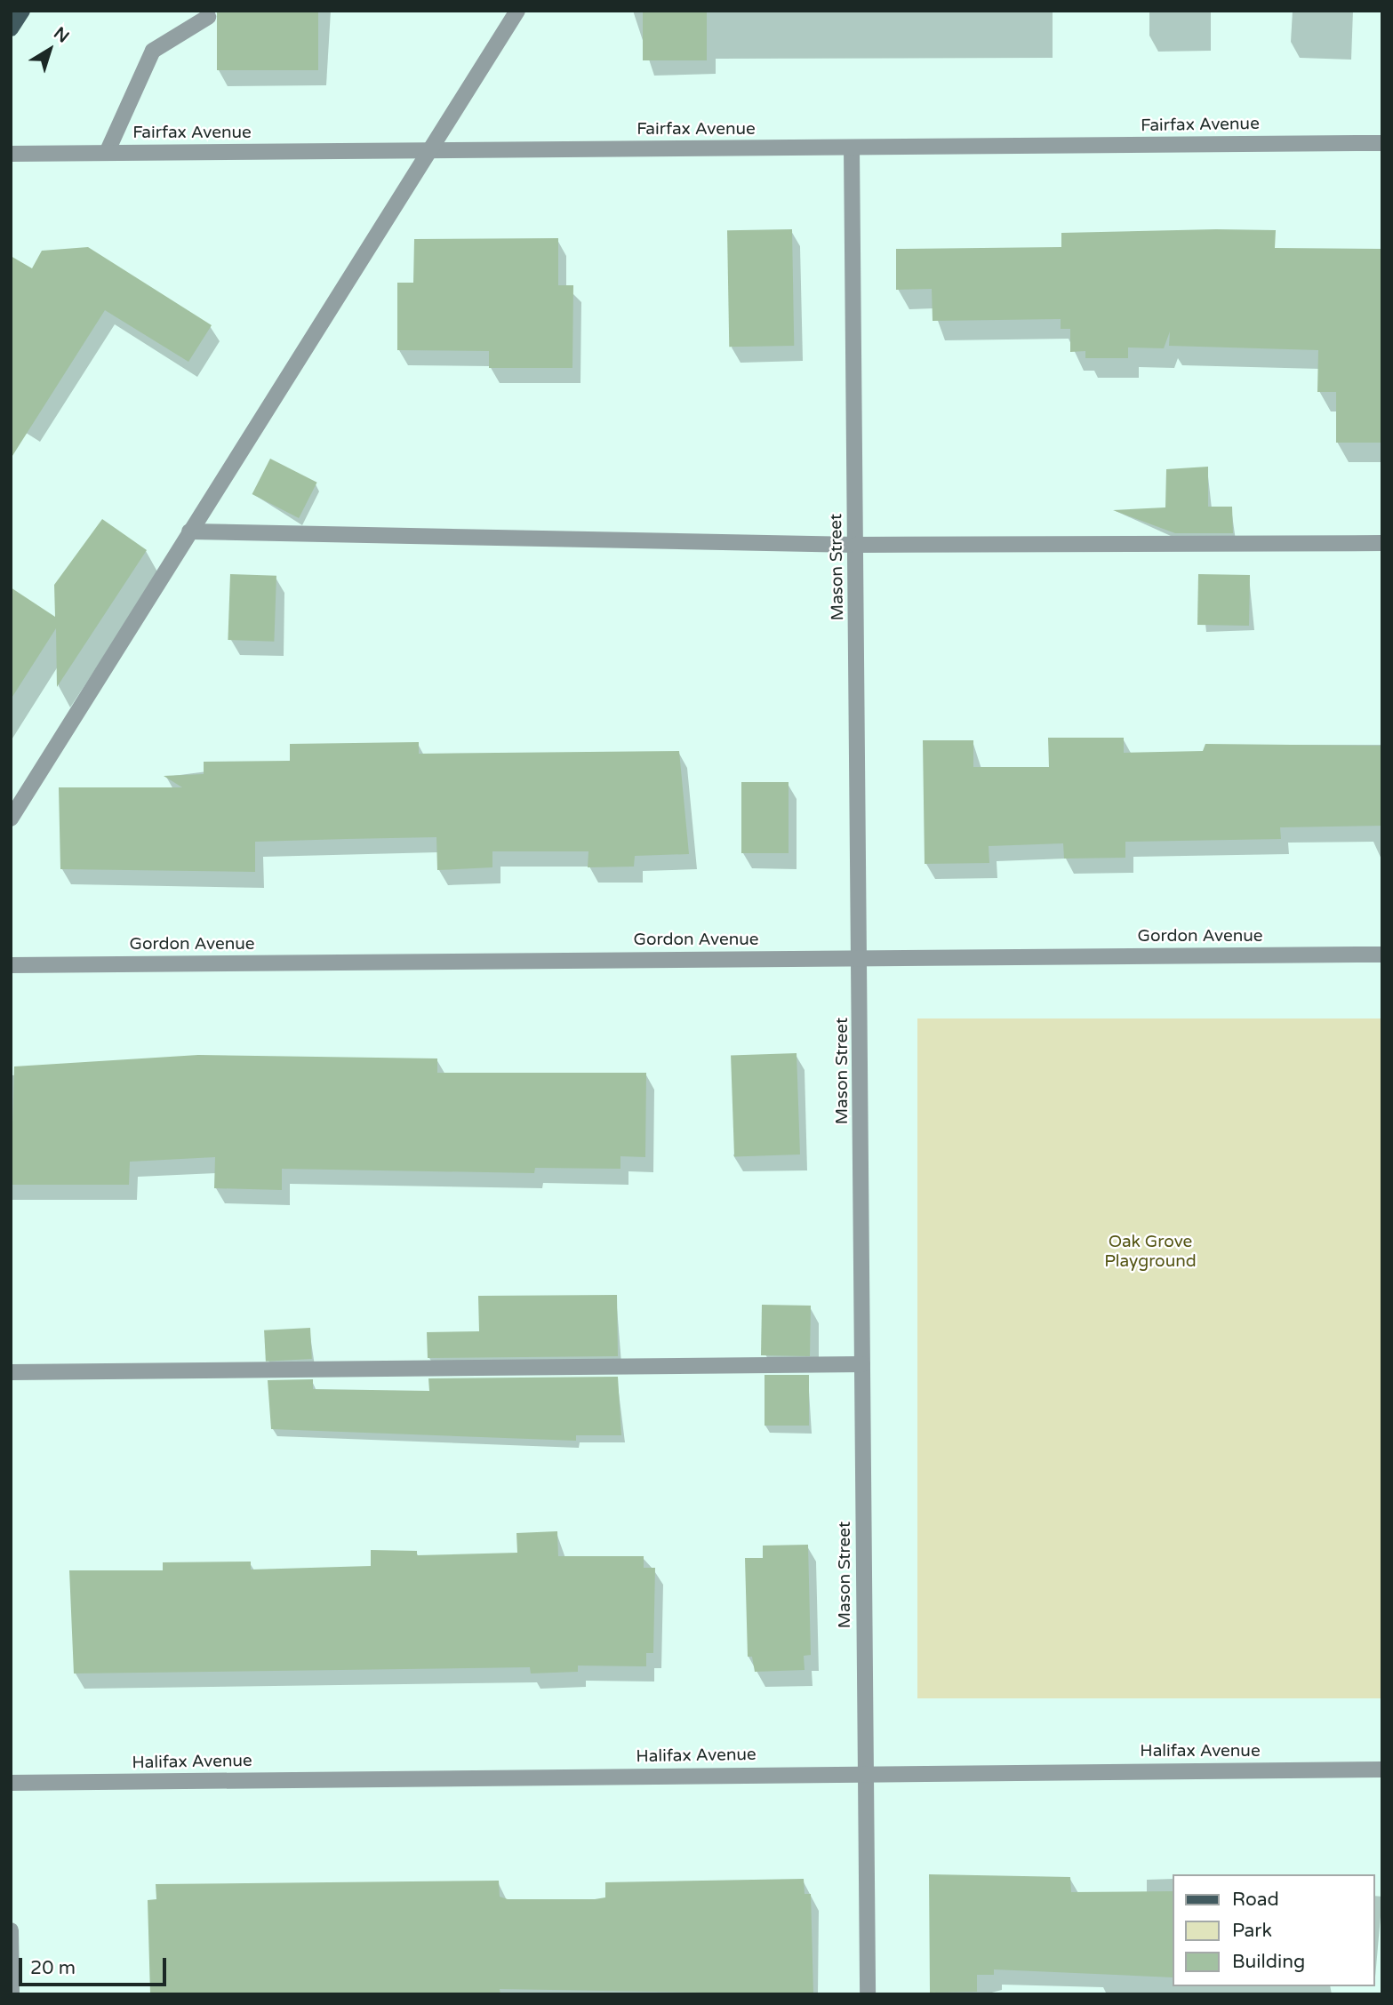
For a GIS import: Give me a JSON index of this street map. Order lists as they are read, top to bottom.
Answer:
{
  "streets": {
    "street": [
      "Fairfax Avenue",
      "Mason Street",
      "Gordon Avenue",
      "Halifax Avenue"
    ]
  },
  "crossings": [
    ["Fairfax Avenue", "Mason Street"],
    ["Mason Street", "Gordon Avenue"],
    ["Mason Street", "Halifax Avenue"]
  ],
  "parks": ["Oak Grove Playground"],
  "legend": ["Road", "Park", "Building"],
  "scale_bar": "20 m",
  "north": "top right"
}
